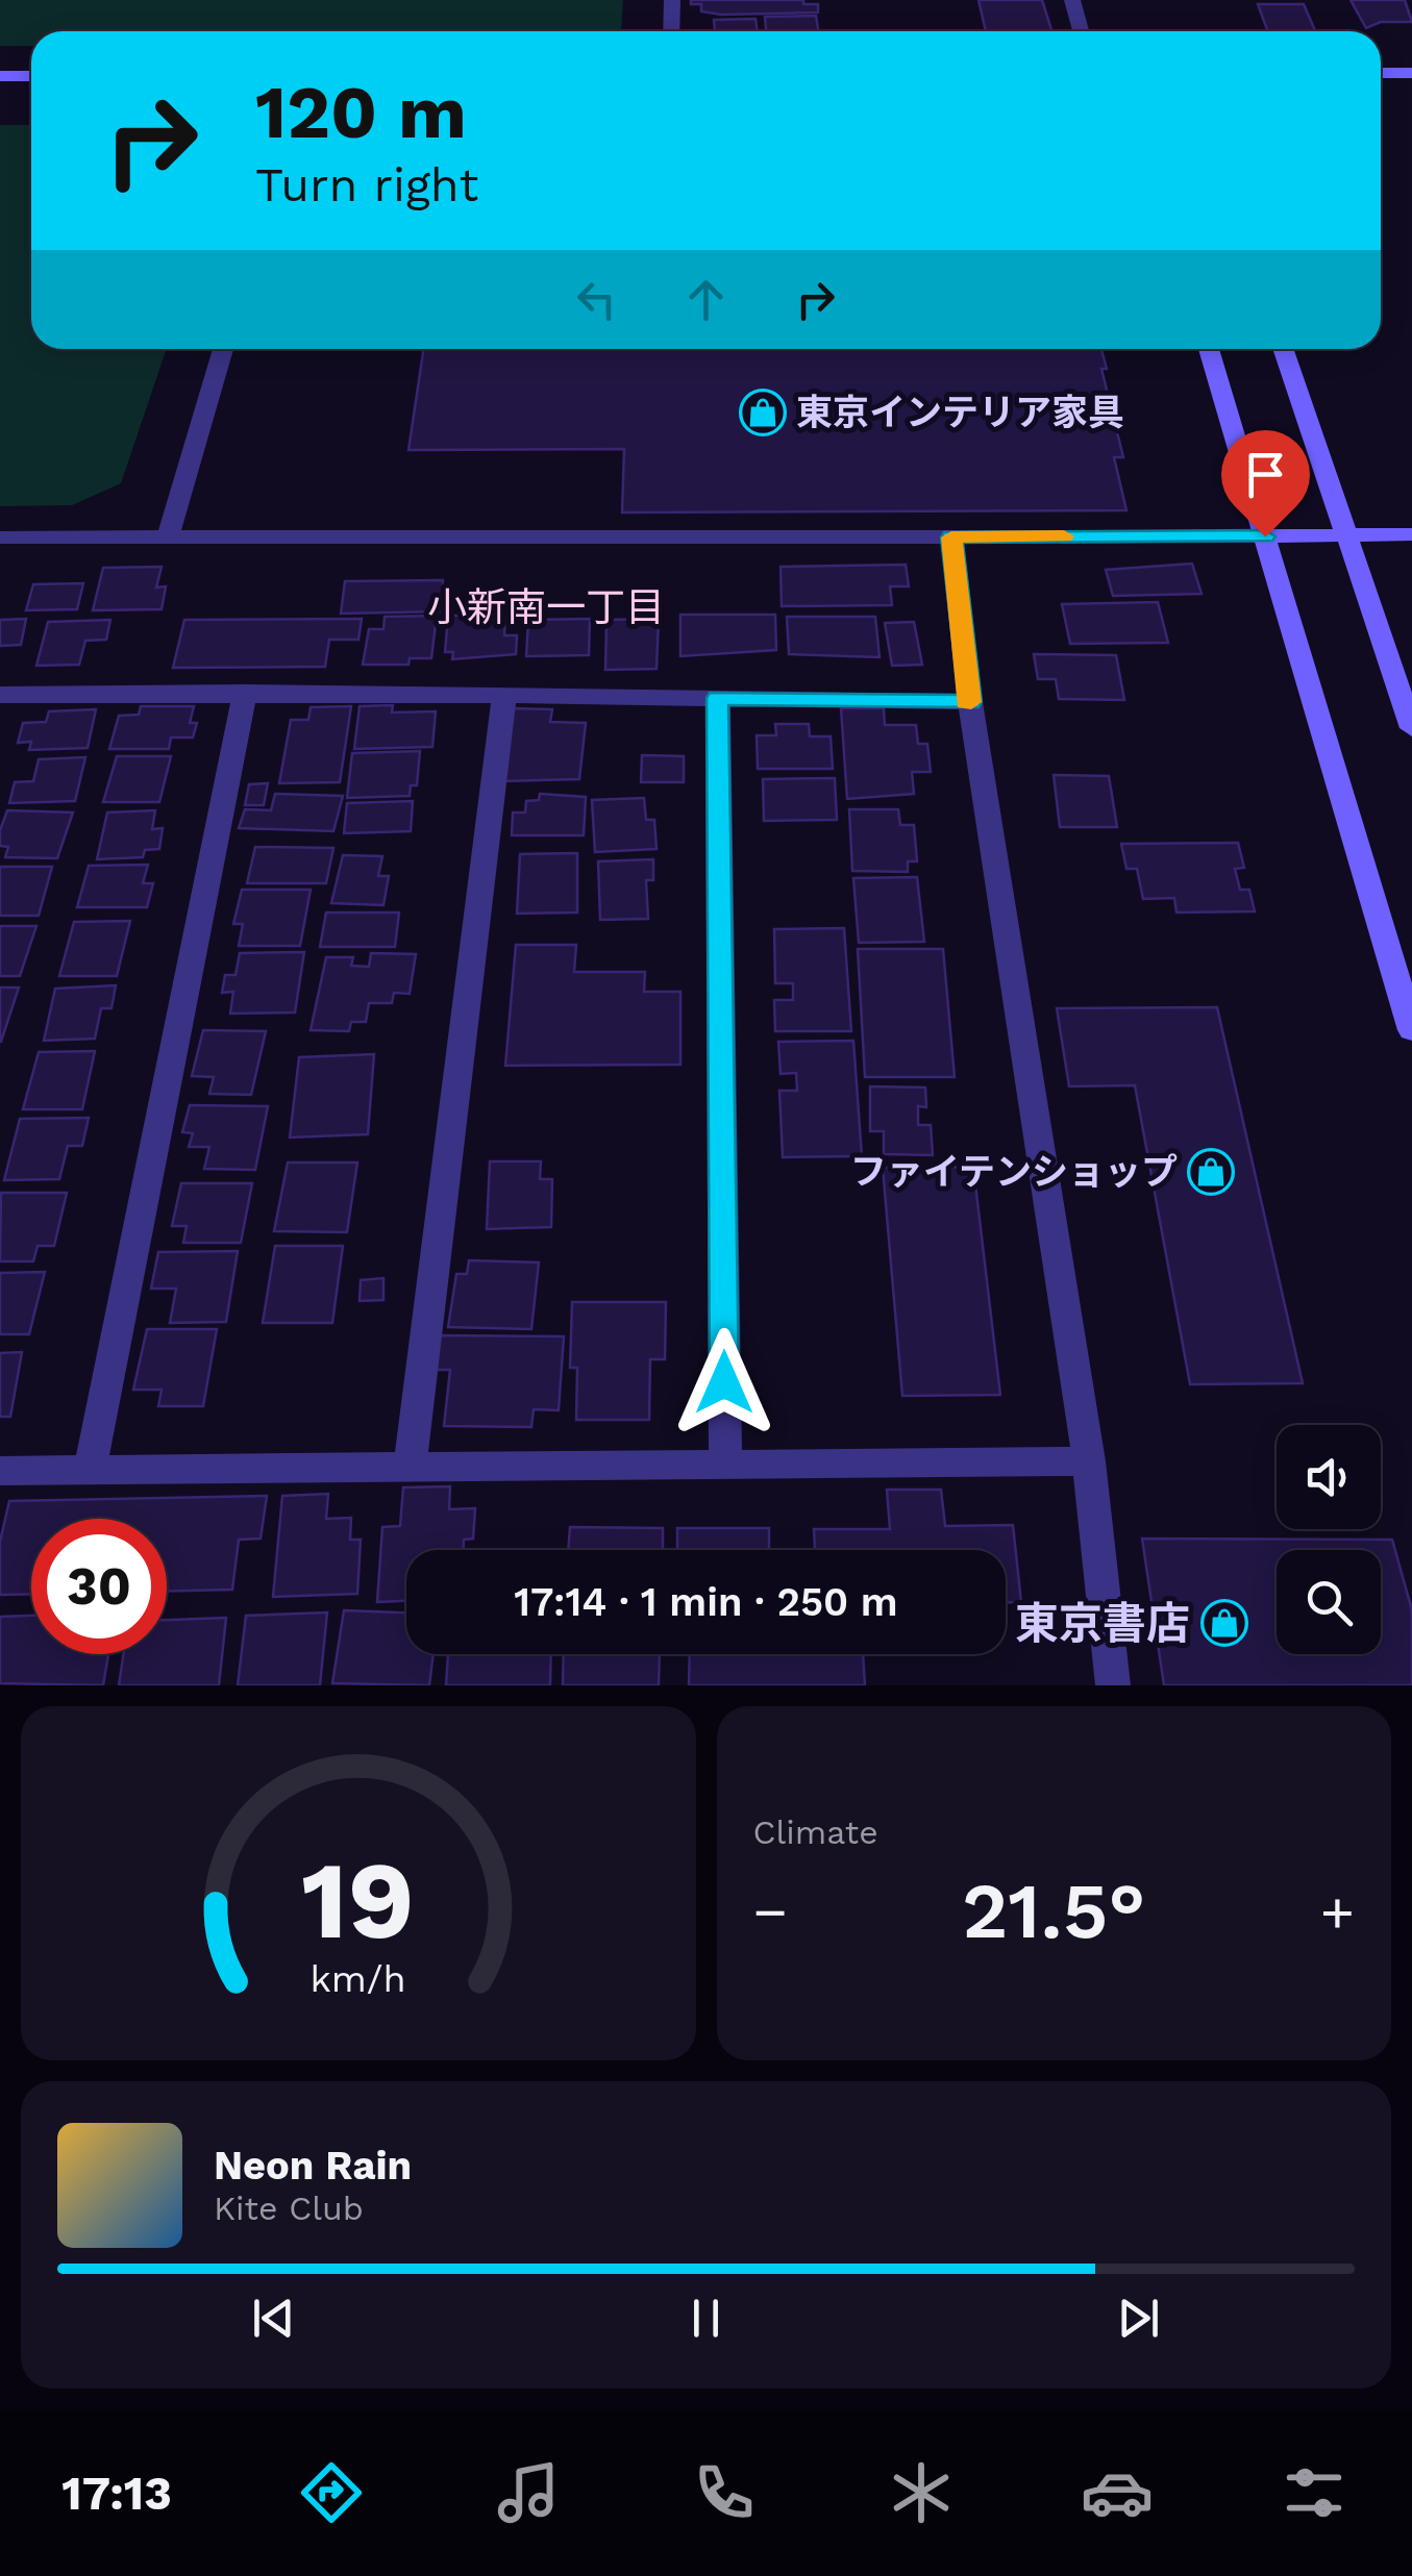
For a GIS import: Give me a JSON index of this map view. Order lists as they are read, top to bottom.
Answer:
{
  "districts": ["小新南一丁目"],
  "places": {
    "shop": ["東京インテリア家具", "ファイテンショップ", "東京書店"]
  },
  "page": {
    "turn": ["120 m", "Turn right"],
    "limit": "30",
    "trip": "17:14 · 1 min · 250 m",
    "tile": "Climate",
    "heat": ["−", "21.5°", "+"],
    "song": ["Neon Rain", "Kite Club"],
    "tabs": "17:13",
    "gauge": ["19", "km/h"]
  }
}
